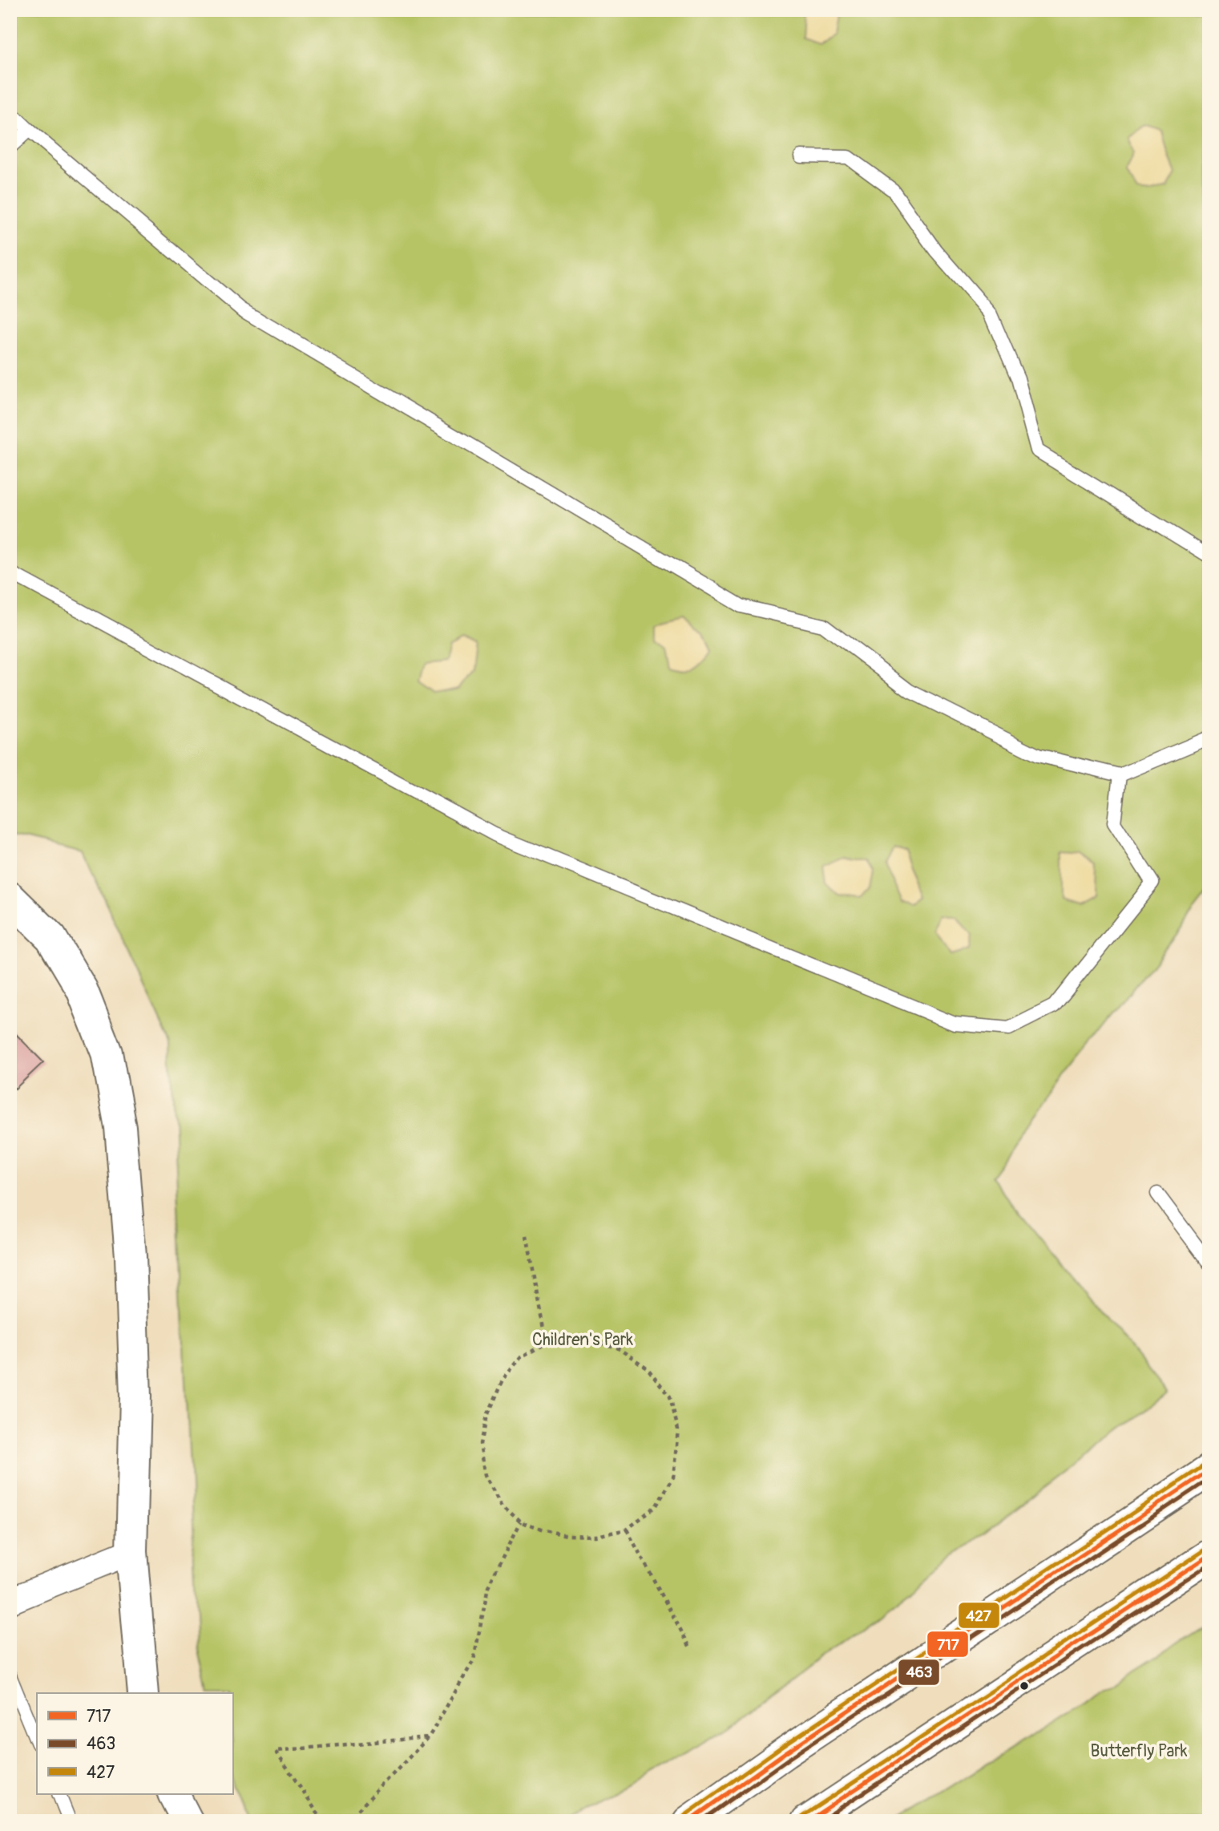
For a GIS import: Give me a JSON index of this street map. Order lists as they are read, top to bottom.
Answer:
{
  "parks": ["Children's Park", "Butterfly Park"],
  "lines": ["transit line 427", "transit line 717", "transit line 463"],
  "legend": ["717", "463", "427"]
}
